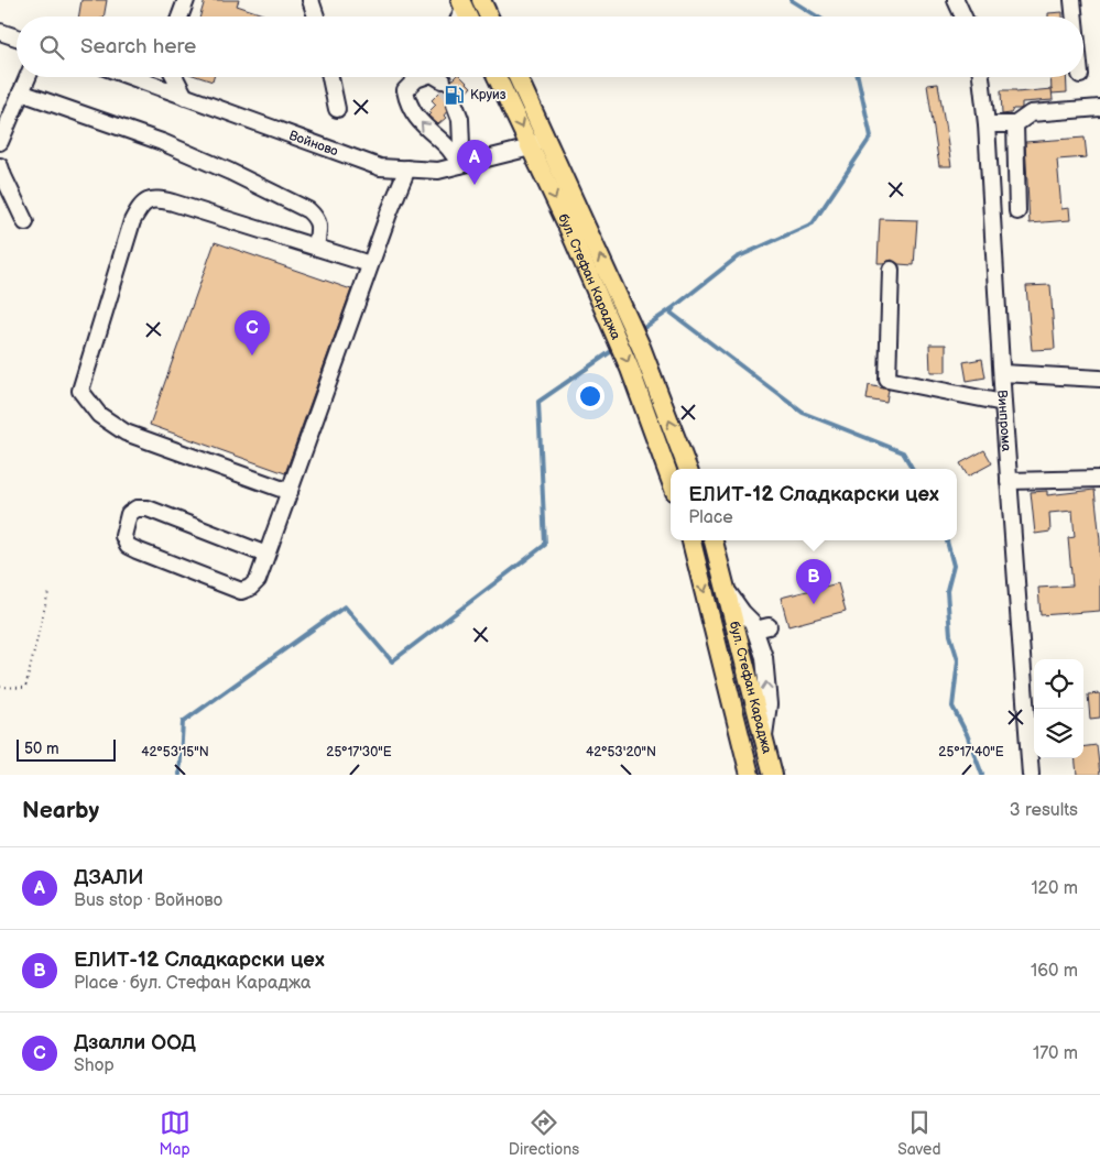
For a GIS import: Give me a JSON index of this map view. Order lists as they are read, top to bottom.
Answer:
{
  "streets": {
    "main road": ["бул. Стефан Караджа"],
    "street": ["Войново", "Винпрома"]
  },
  "crossings": [
    ["Войново", "бул. Стефан Караджа"]
  ],
  "places": {
    "fuel station": ["Круиз"]
  },
  "scale_bar": "50 m",
  "page": {
    "search": "Search here",
    "pins": ["A", "C", "B"],
    "popup": ["ЕЛИТ-12 Сладкарски цех", "Place"],
    "scale": "50 m",
    "heading": ["Nearby", "3 results"],
    "list": [
      {
        "mark": "A",
        "name": "ДЗАЛИ",
        "note": "Bus stop · Войново",
        "value": "120 m"
      },
      {
        "mark": "B",
        "name": "ЕЛИТ-12 Сладкарски цех",
        "note": "Place · бул. Стефан Караджа",
        "value": "160 m"
      },
      {
        "mark": "C",
        "name": "Дзалли ООД",
        "note": "Shop",
        "value": "170 m"
      }
    ],
    "nav": ["Map", "Directions", "Saved"]
  },
  "coordinates": [
    "25°17'30\"E",
    "25°17'40\"E",
    "42°53'15\"N",
    "42°53'20\"N"
  ]
}
